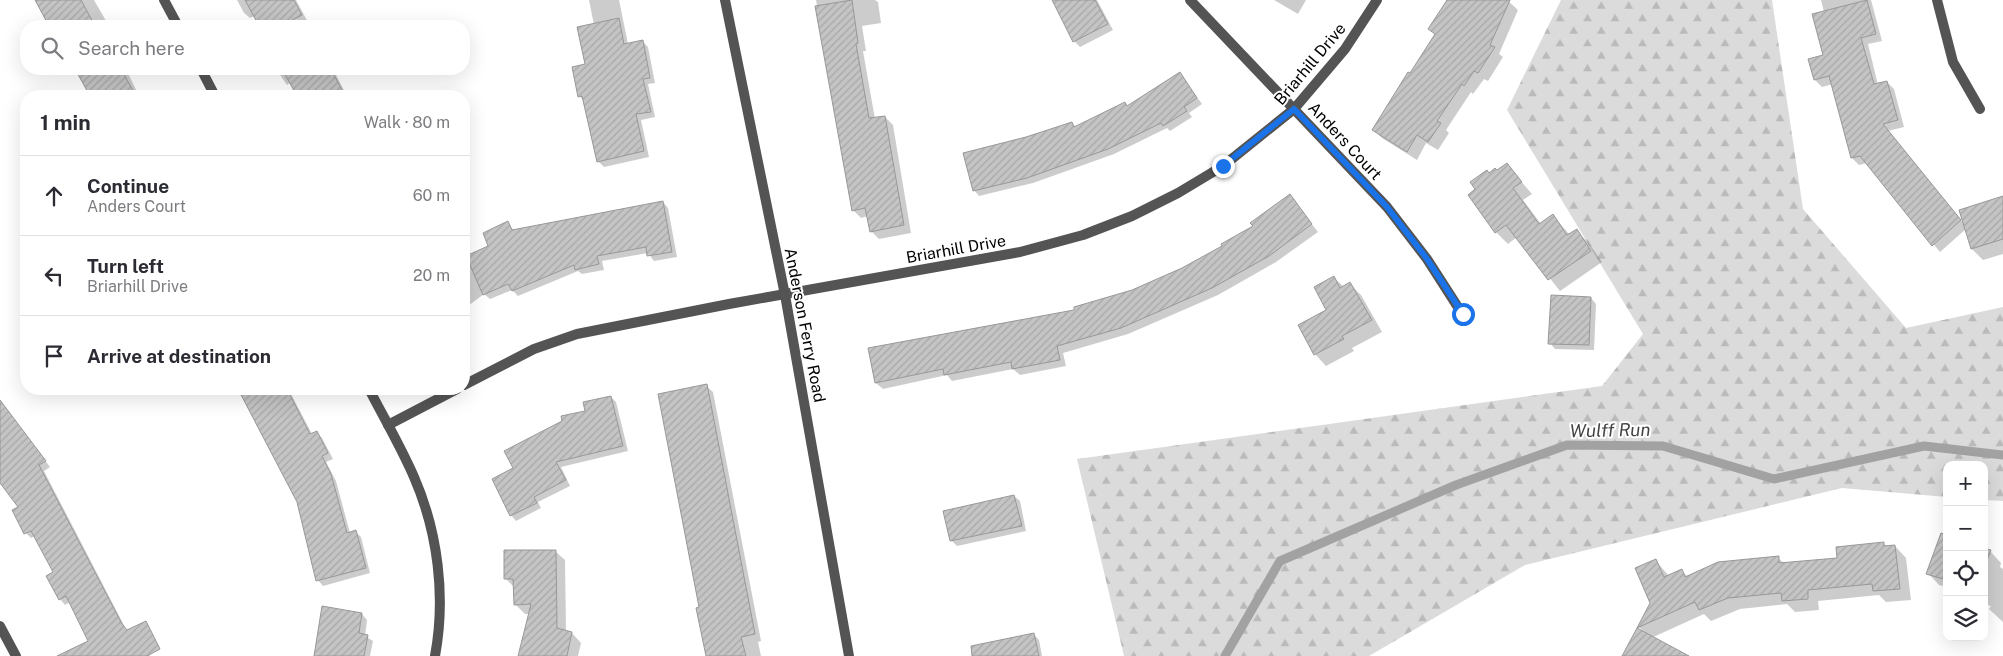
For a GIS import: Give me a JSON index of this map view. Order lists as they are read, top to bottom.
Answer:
{
  "streets": {
    "street": ["Briarhill Drive", "Anders Court", "Anderson Ferry Road"]
  },
  "crossings": [
    ["Briarhill Drive", "Anders Court"],
    ["Briarhill Drive", "Anderson Ferry Road"]
  ],
  "water": ["Wulff Run"],
  "page": {
    "search": "Search here",
    "heading": ["1 min", "Walk · 80 m"],
    "list": [
      ["Continue", "Anders Court", "60 m"],
      ["Turn left", "Briarhill Drive", "20 m"],
      "Arrive at destination"
    ],
    "map_buttons": ["+", "−"]
  }
}
